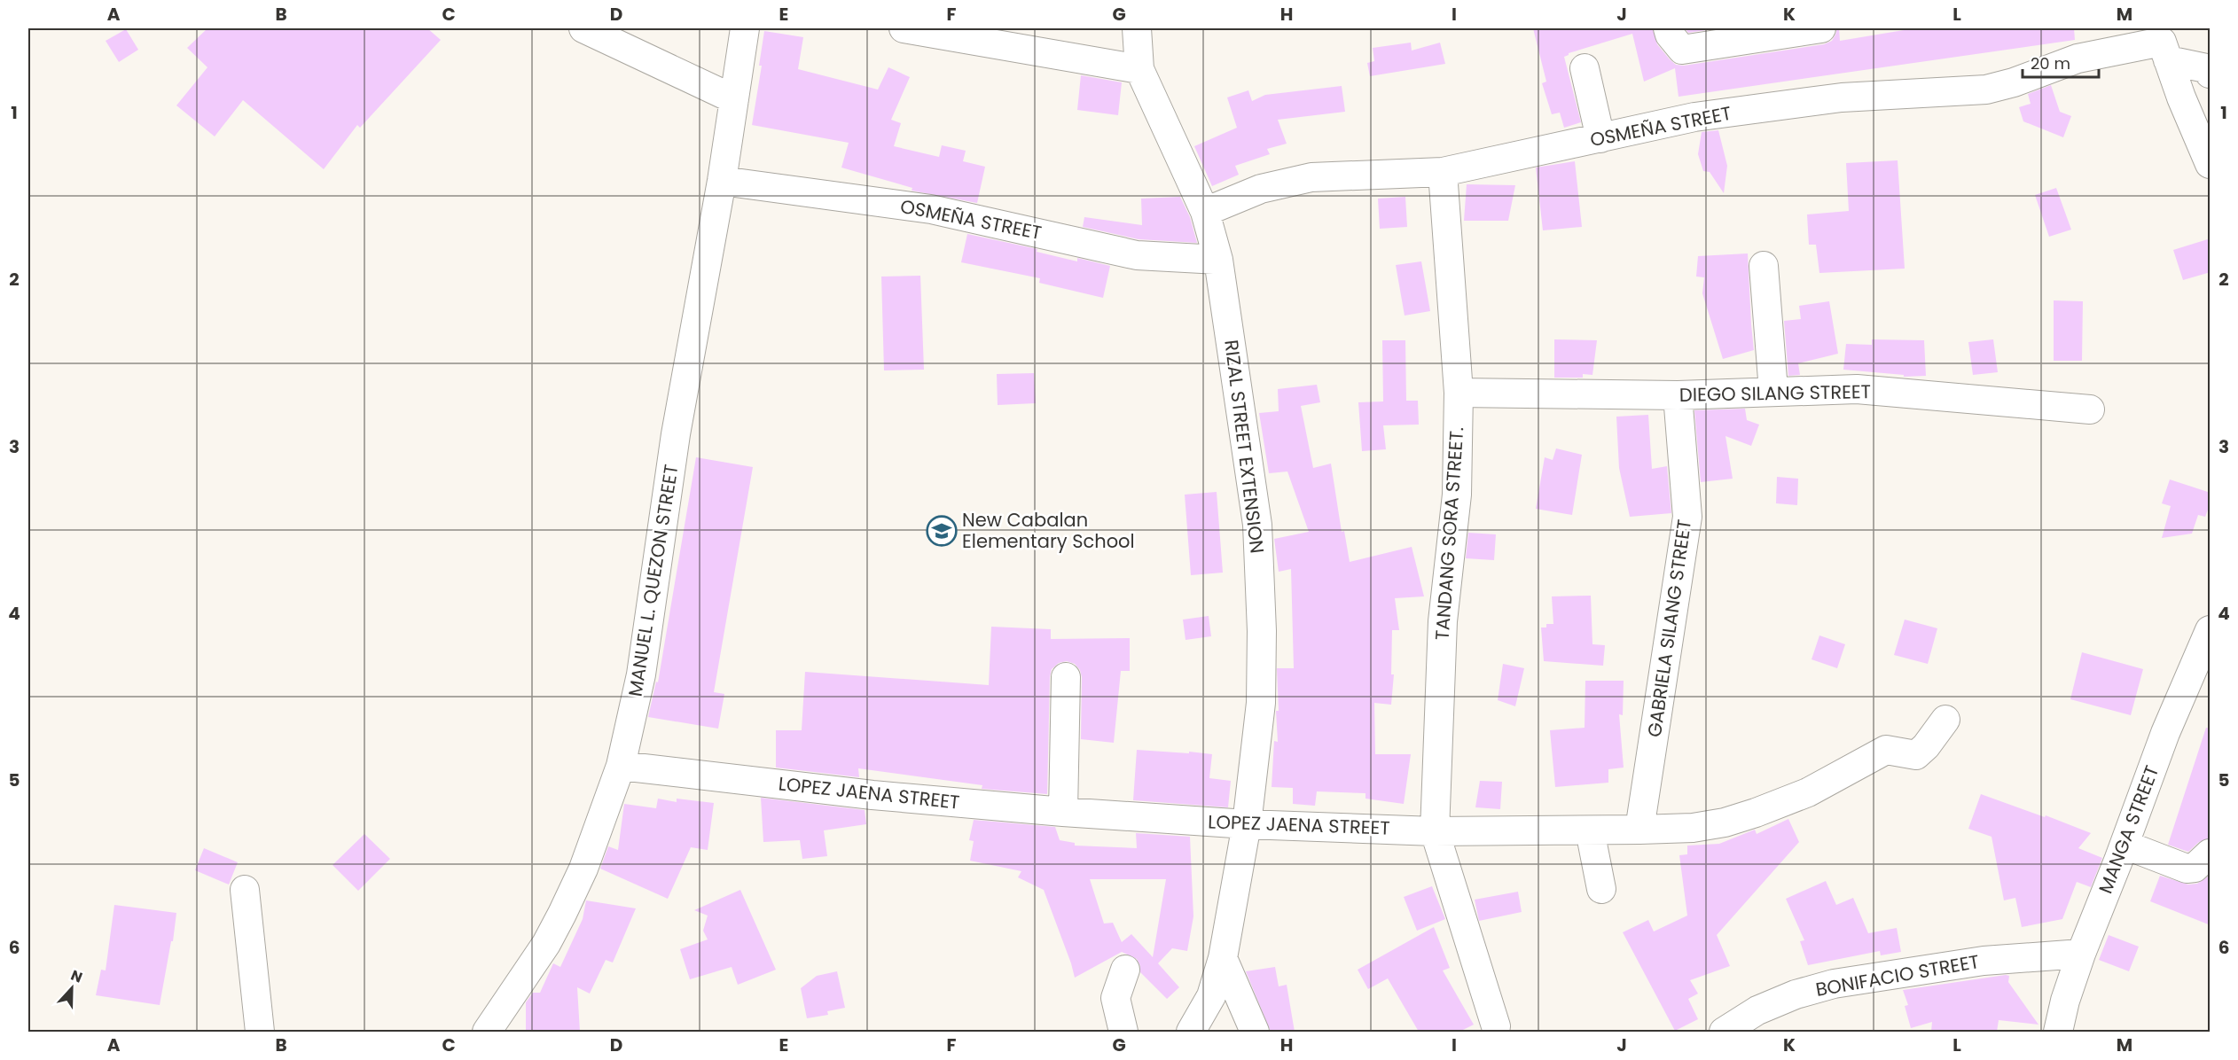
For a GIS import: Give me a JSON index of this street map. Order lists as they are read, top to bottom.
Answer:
{
  "streets": {
    "street": [
      "OSMEÑA STREET",
      "DIEGO SILANG STREET",
      "RIZAL STREET EXTENSION",
      "TANDANG SORA STREET.",
      "MANUEL L. QUEZON STREET",
      "GABRIELA SILANG STREET",
      "LOPEZ JAENA STREET",
      "MANGA STREET",
      "BONIFACIO STREET"
    ]
  },
  "crossings": [
    ["OSMEÑA STREET", "RIZAL STREET EXTENSION"],
    ["OSMEÑA STREET", "TANDANG SORA STREET."],
    ["OSMEÑA STREET", "MANUEL L. QUEZON STREET"],
    ["DIEGO SILANG STREET", "TANDANG SORA STREET."],
    ["DIEGO SILANG STREET", "GABRIELA SILANG STREET"],
    ["RIZAL STREET EXTENSION", "LOPEZ JAENA STREET"],
    ["TANDANG SORA STREET.", "LOPEZ JAENA STREET"],
    ["MANUEL L. QUEZON STREET", "LOPEZ JAENA STREET"],
    ["GABRIELA SILANG STREET", "LOPEZ JAENA STREET"],
    ["MANGA STREET", "BONIFACIO STREET"]
  ],
  "places": {
    "school or university": ["New Cabalan Elementary School"]
  },
  "scale_bar": "20 m",
  "north": "top",
  "grid": {
    "columns": [
      "A",
      "B",
      "C",
      "D",
      "E",
      "F",
      "G",
      "H",
      "I",
      "J",
      "K",
      "L",
      "M"
    ],
    "rows": [
      "1",
      "2",
      "3",
      "4",
      "5",
      "6"
    ]
  }
}
